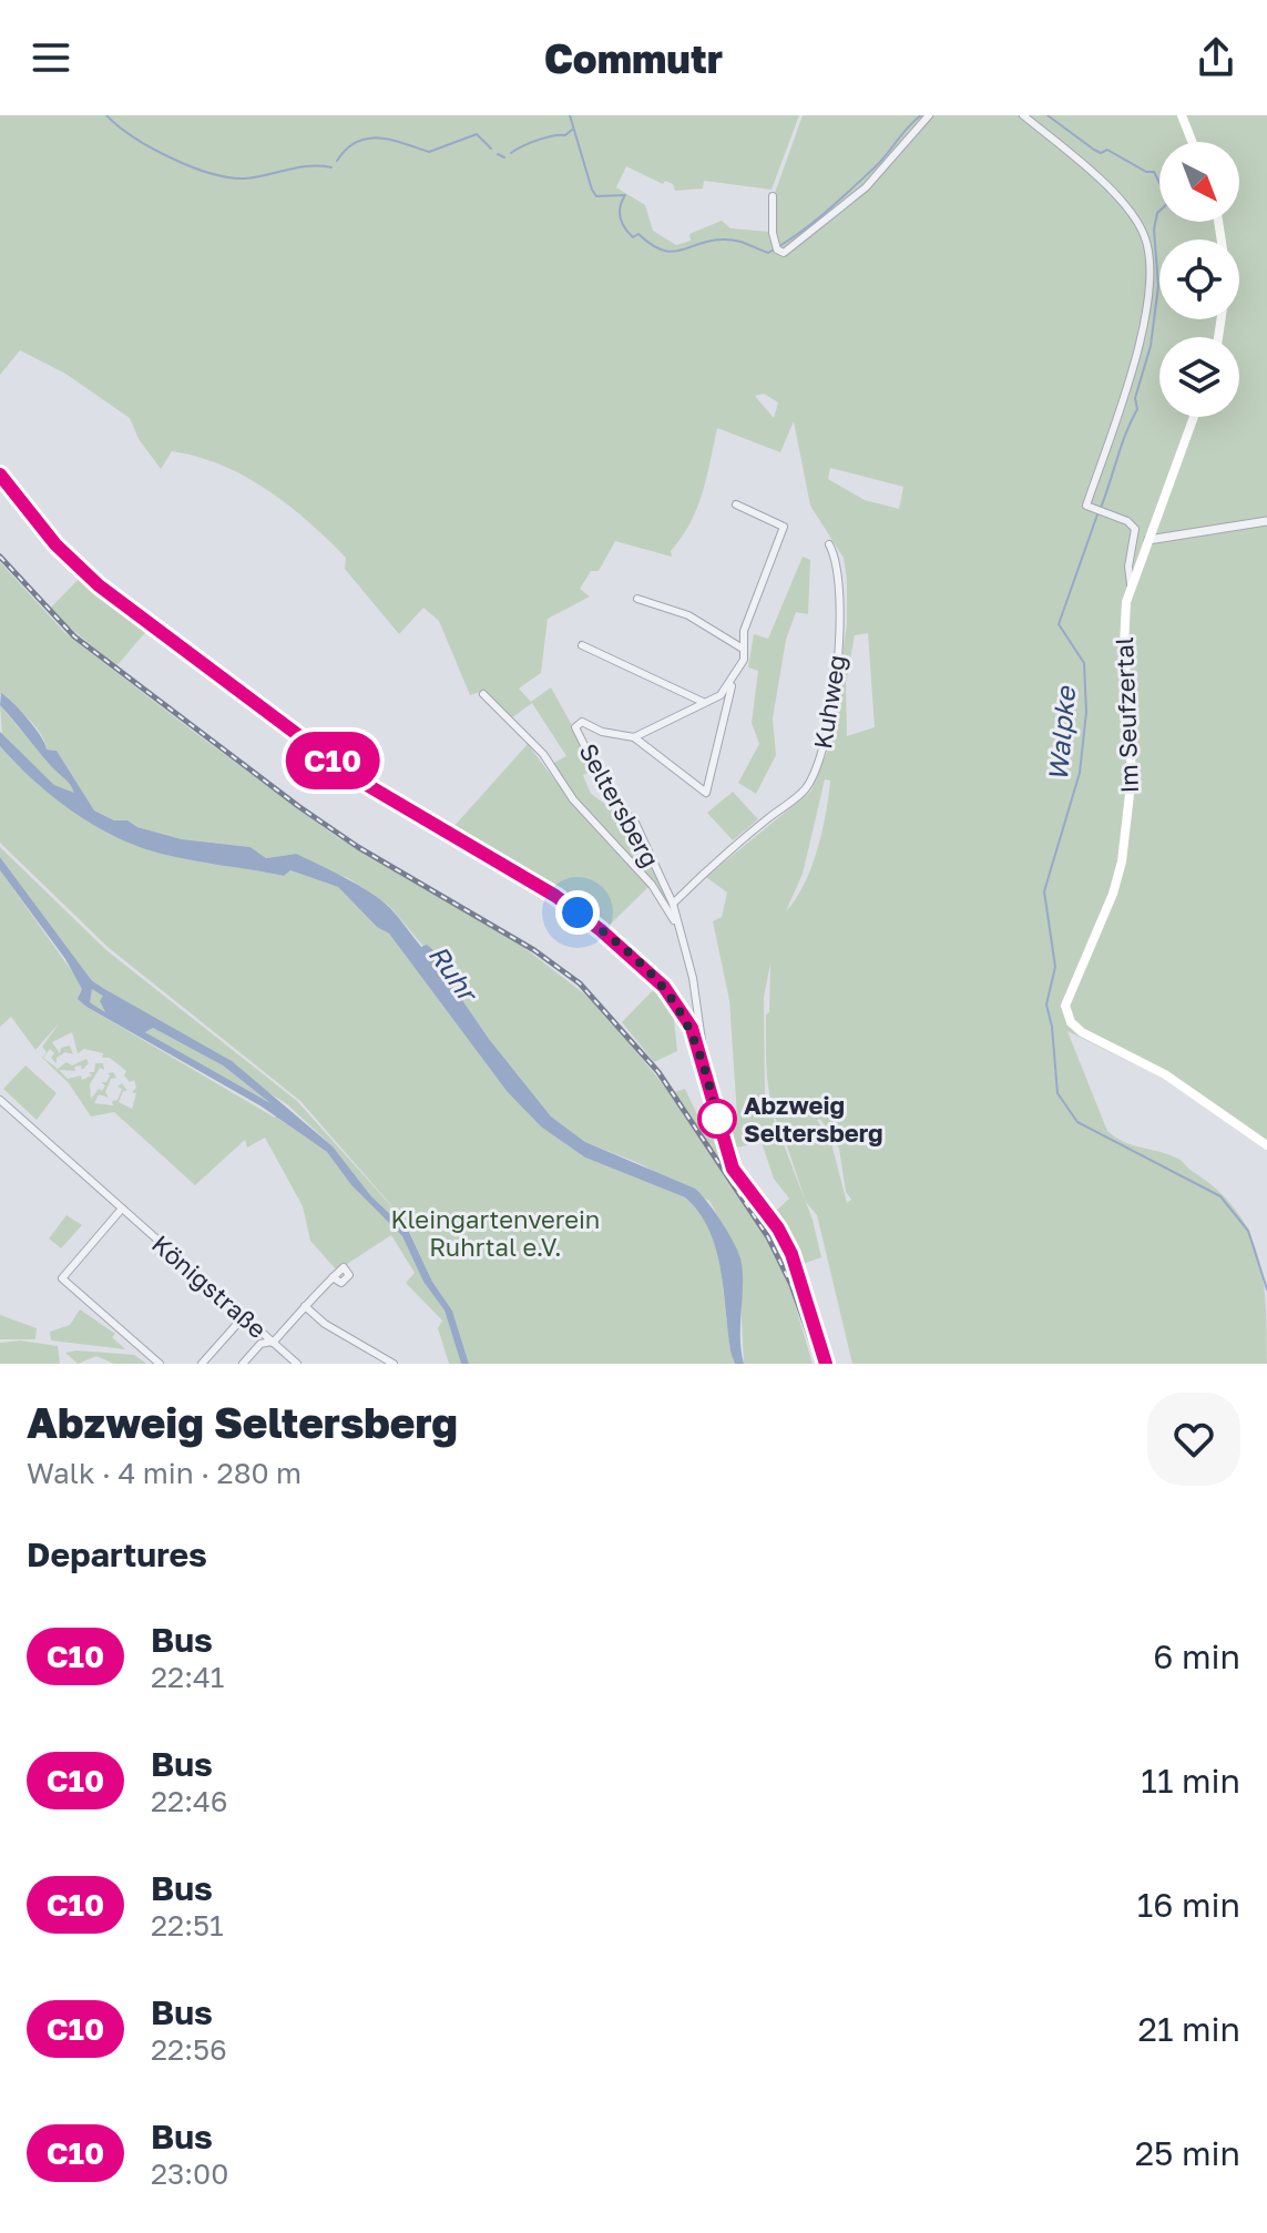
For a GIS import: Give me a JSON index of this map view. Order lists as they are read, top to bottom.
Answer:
{
  "streets": {
    "main road": ["Im Seufzertal"],
    "street": ["Kuhweg", "Seltersberg", "Königstraße"]
  },
  "crossings": [
    ["Kuhweg", "Seltersberg"]
  ],
  "water": ["Walpke", "Ruhr"],
  "parks": ["Kleingartenverein Ruhrtal e.V."],
  "places": ["Abzweig Seltersberg"],
  "lines": ["bus line C10"],
  "north": "bottom right",
  "page": {
    "header": "Commutr",
    "on_map": "C10",
    "heading": [
      ["Abzweig Seltersberg", "Walk · 4 min · 280 m"],
      "Departures"
    ],
    "list": [
      {
        "mark": "C10",
        "name": "Bus",
        "note": "22:41",
        "value": "6 min"
      },
      {
        "mark": "C10",
        "name": "Bus",
        "note": "22:46",
        "value": "11 min"
      },
      {
        "mark": "C10",
        "name": "Bus",
        "note": "22:51",
        "value": "16 min"
      },
      {
        "mark": "C10",
        "name": "Bus",
        "note": "22:56",
        "value": "21 min"
      },
      {
        "mark": "C10",
        "name": "Bus",
        "note": "23:00",
        "value": "25 min"
      }
    ]
  }
}
